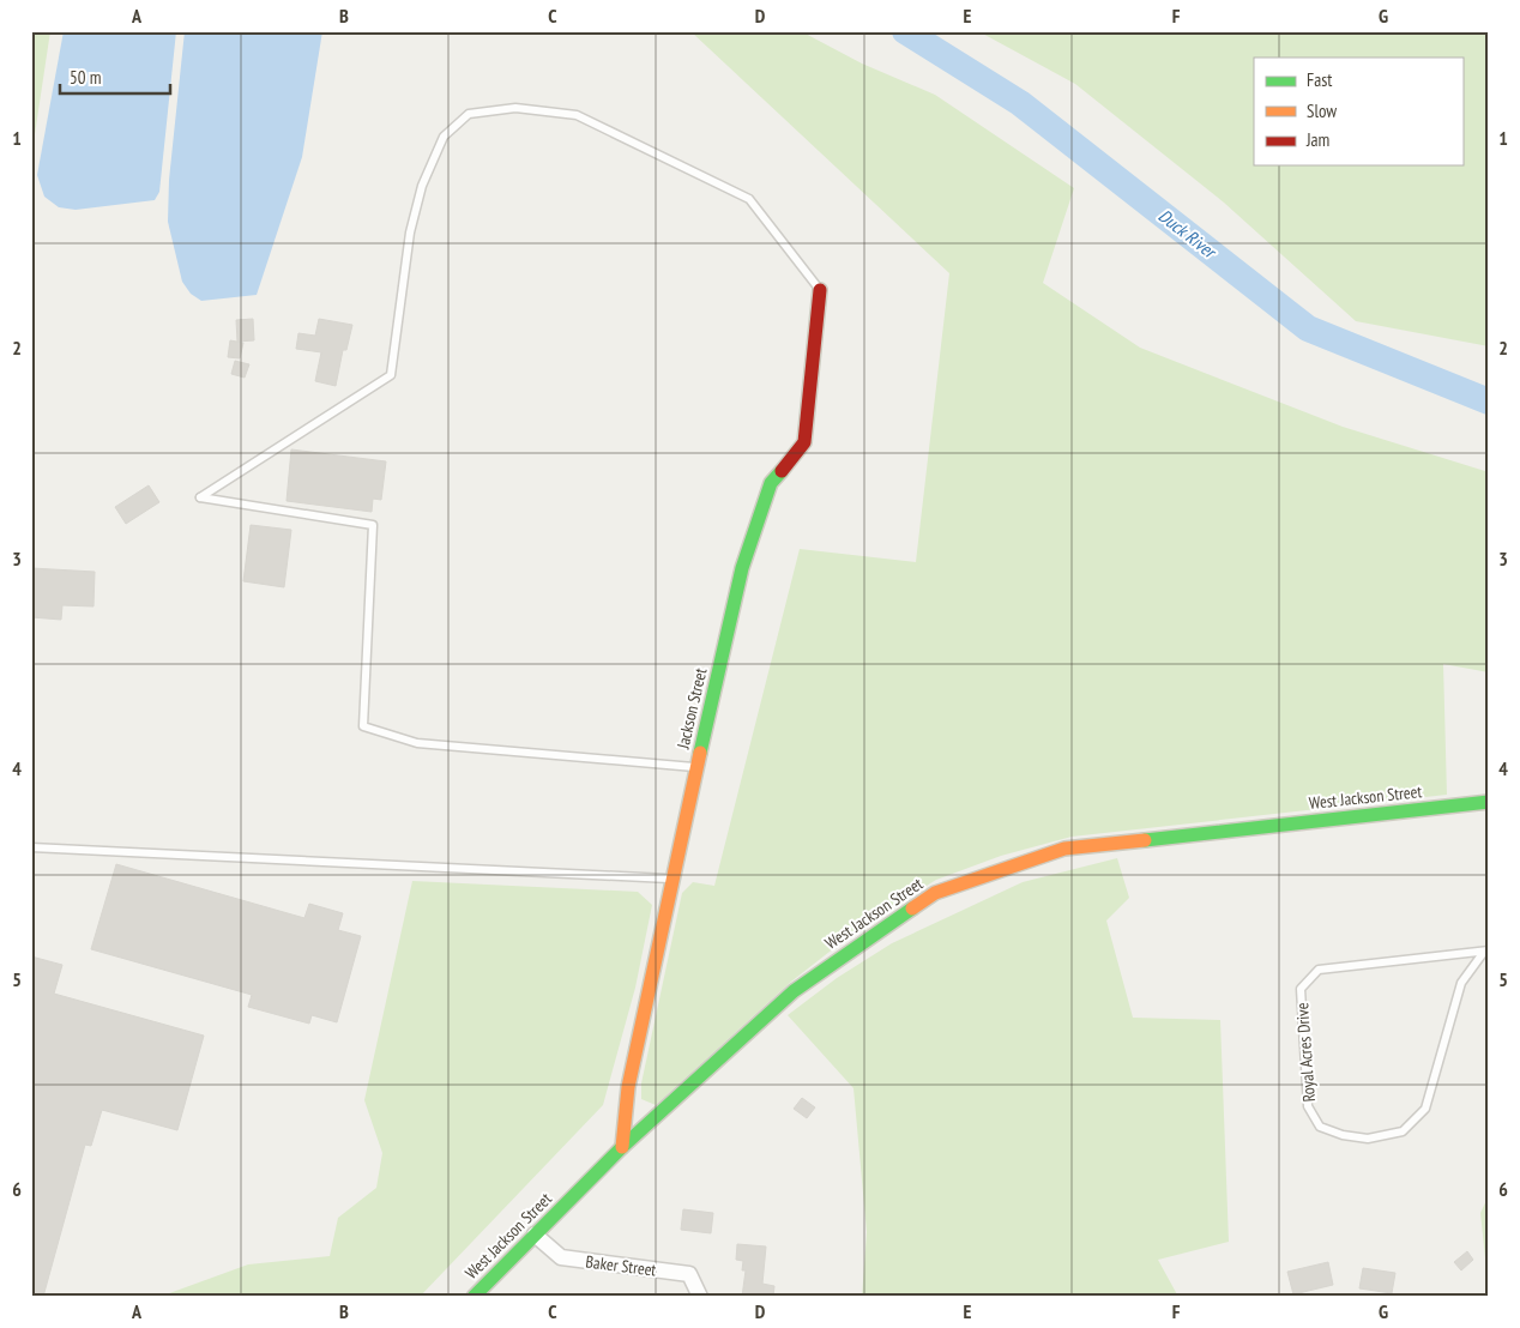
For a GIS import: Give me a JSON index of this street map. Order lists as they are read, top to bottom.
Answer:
{
  "streets": {
    "street": ["Jackson Street", "West Jackson Street", "Baker Street"],
    "lane": ["Royal Acres Drive"]
  },
  "crossings": [
    ["Jackson Street", "West Jackson Street"],
    ["West Jackson Street", "Baker Street"]
  ],
  "water": ["Duck River"],
  "legend": ["Fast", "Slow", "Jam"],
  "scale_bar": "50 m",
  "grid": {
    "columns": [
      "A",
      "B",
      "C",
      "D",
      "E",
      "F",
      "G"
    ],
    "rows": [
      "1",
      "2",
      "3",
      "4",
      "5",
      "6"
    ]
  }
}
